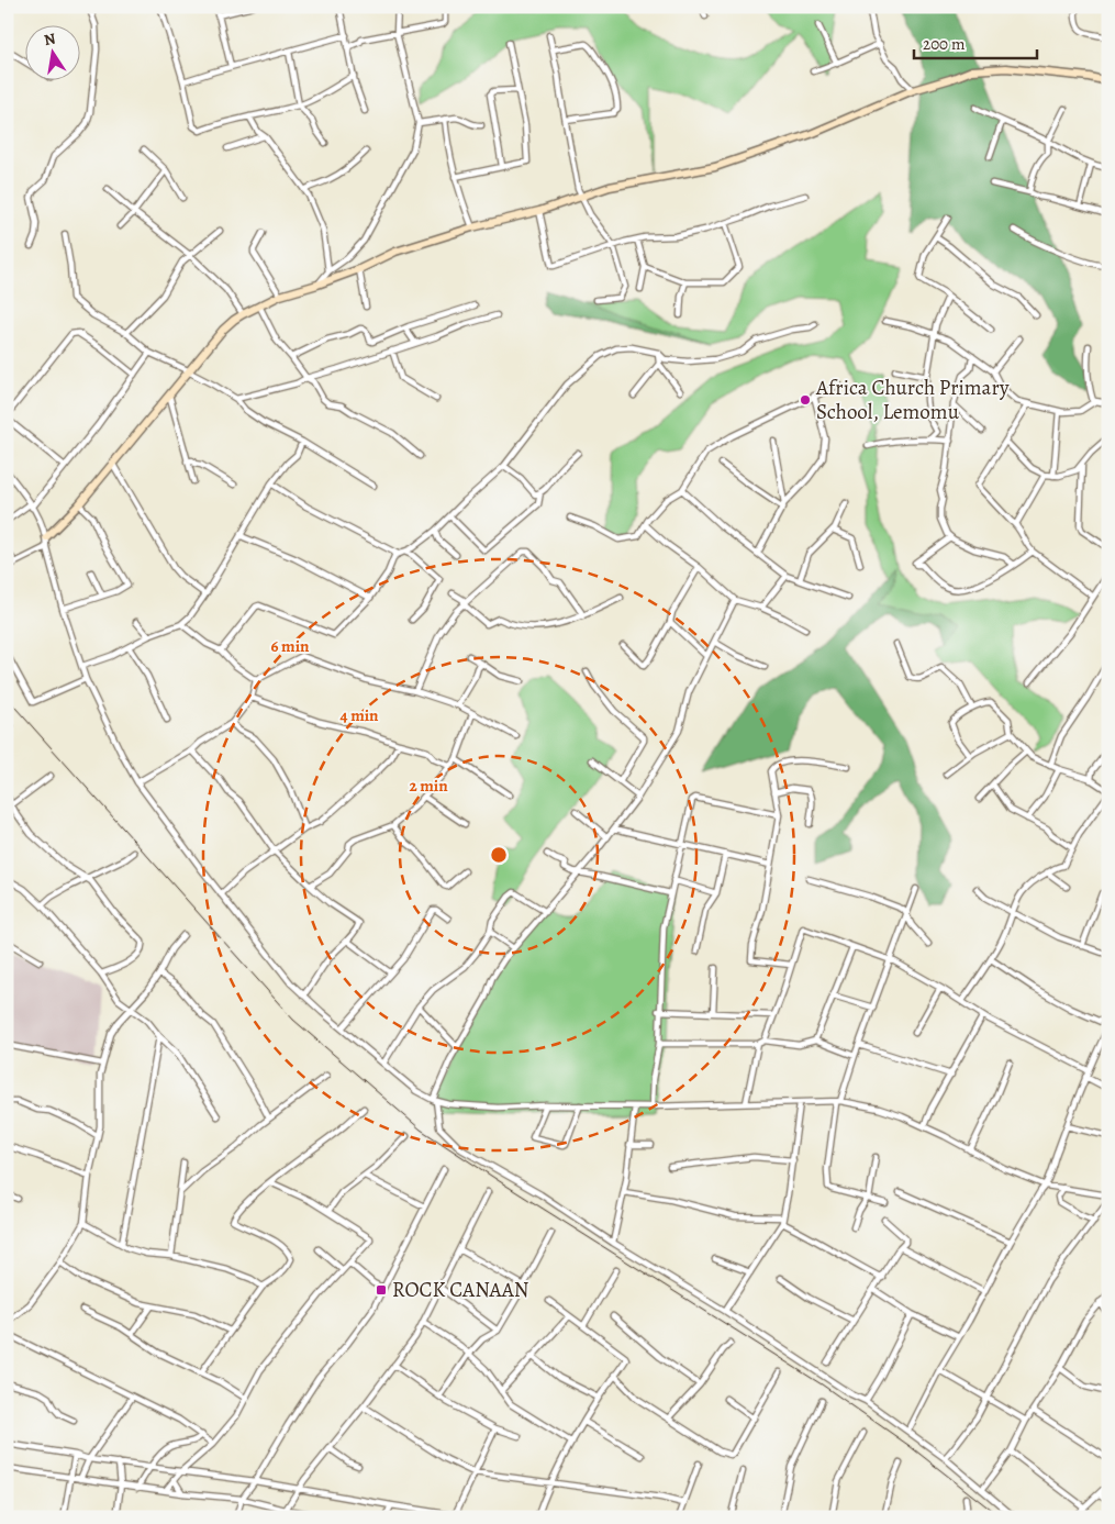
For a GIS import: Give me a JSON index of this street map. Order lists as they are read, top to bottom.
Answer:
{
  "places": {
    "other": ["Africa Church Primary School, Lemomu"],
    "transit": ["ROCK CANAAN"]
  },
  "scale_bar": "200 m",
  "north": "top",
  "rings": ["6 min", "4 min", "2 min"]
}
